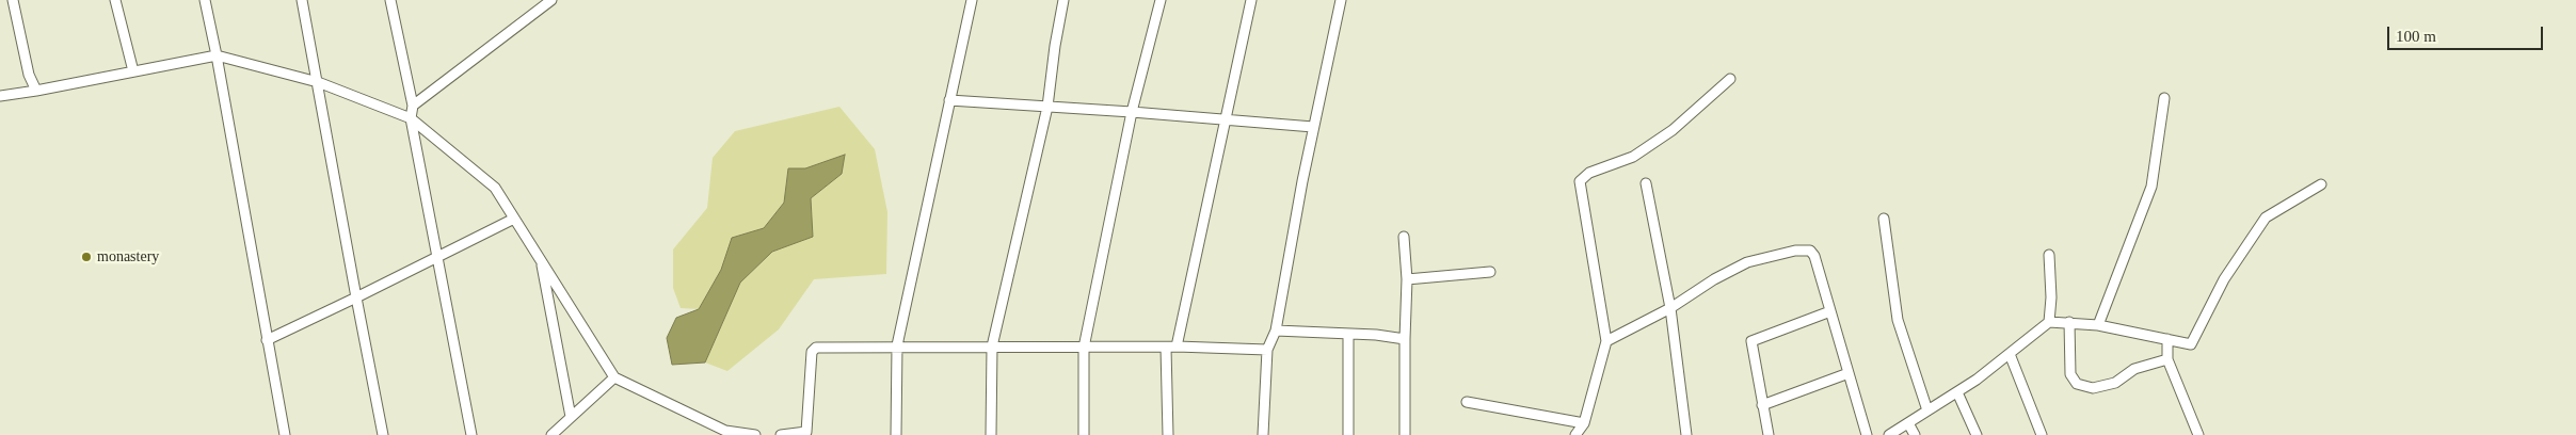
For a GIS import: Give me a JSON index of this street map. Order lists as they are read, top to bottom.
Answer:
{
  "places": ["monastery"],
  "scale_bar": "100 m"
}
